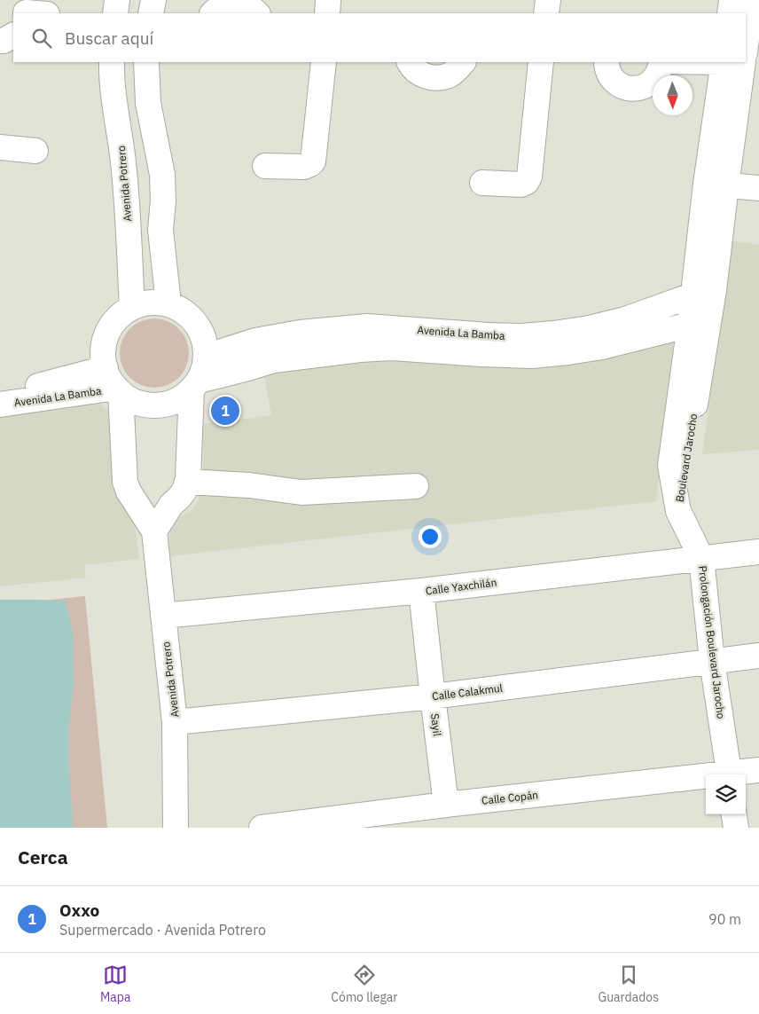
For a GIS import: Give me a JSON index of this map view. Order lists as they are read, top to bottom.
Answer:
{
  "streets": {
    "street": [
      "Avenida Potrero",
      "Avenida La Bamba",
      "Boulevard Jarocho",
      "Calle Yaxchilán",
      "Prolongación Boulevard Jarocho",
      "Calle Calakmul",
      "Sayil",
      "Calle Copán"
    ]
  },
  "crossings": [
    ["Avenida Potrero", "Avenida La Bamba"],
    ["Avenida Potrero", "Calle Yaxchilán"],
    ["Avenida Potrero", "Calle Calakmul"],
    ["Avenida La Bamba", "Boulevard Jarocho"],
    ["Boulevard Jarocho", "Prolongación Boulevard Jarocho"],
    ["Calle Yaxchilán", "Prolongación Boulevard Jarocho"],
    ["Calle Yaxchilán", "Sayil"],
    ["Prolongación Boulevard Jarocho", "Calle Calakmul"],
    ["Calle Calakmul", "Sayil"],
    ["Sayil", "Calle Copán"]
  ],
  "north": "bottom",
  "page": {
    "search": "Buscar aquí",
    "pins": "1",
    "heading": "Cerca",
    "list": [
      {
        "mark": "1",
        "name": "Oxxo",
        "note": "Supermercado · Avenida Potrero",
        "value": "90 m"
      }
    ],
    "nav": ["Mapa", "Cómo llegar", "Guardados"]
  }
}
